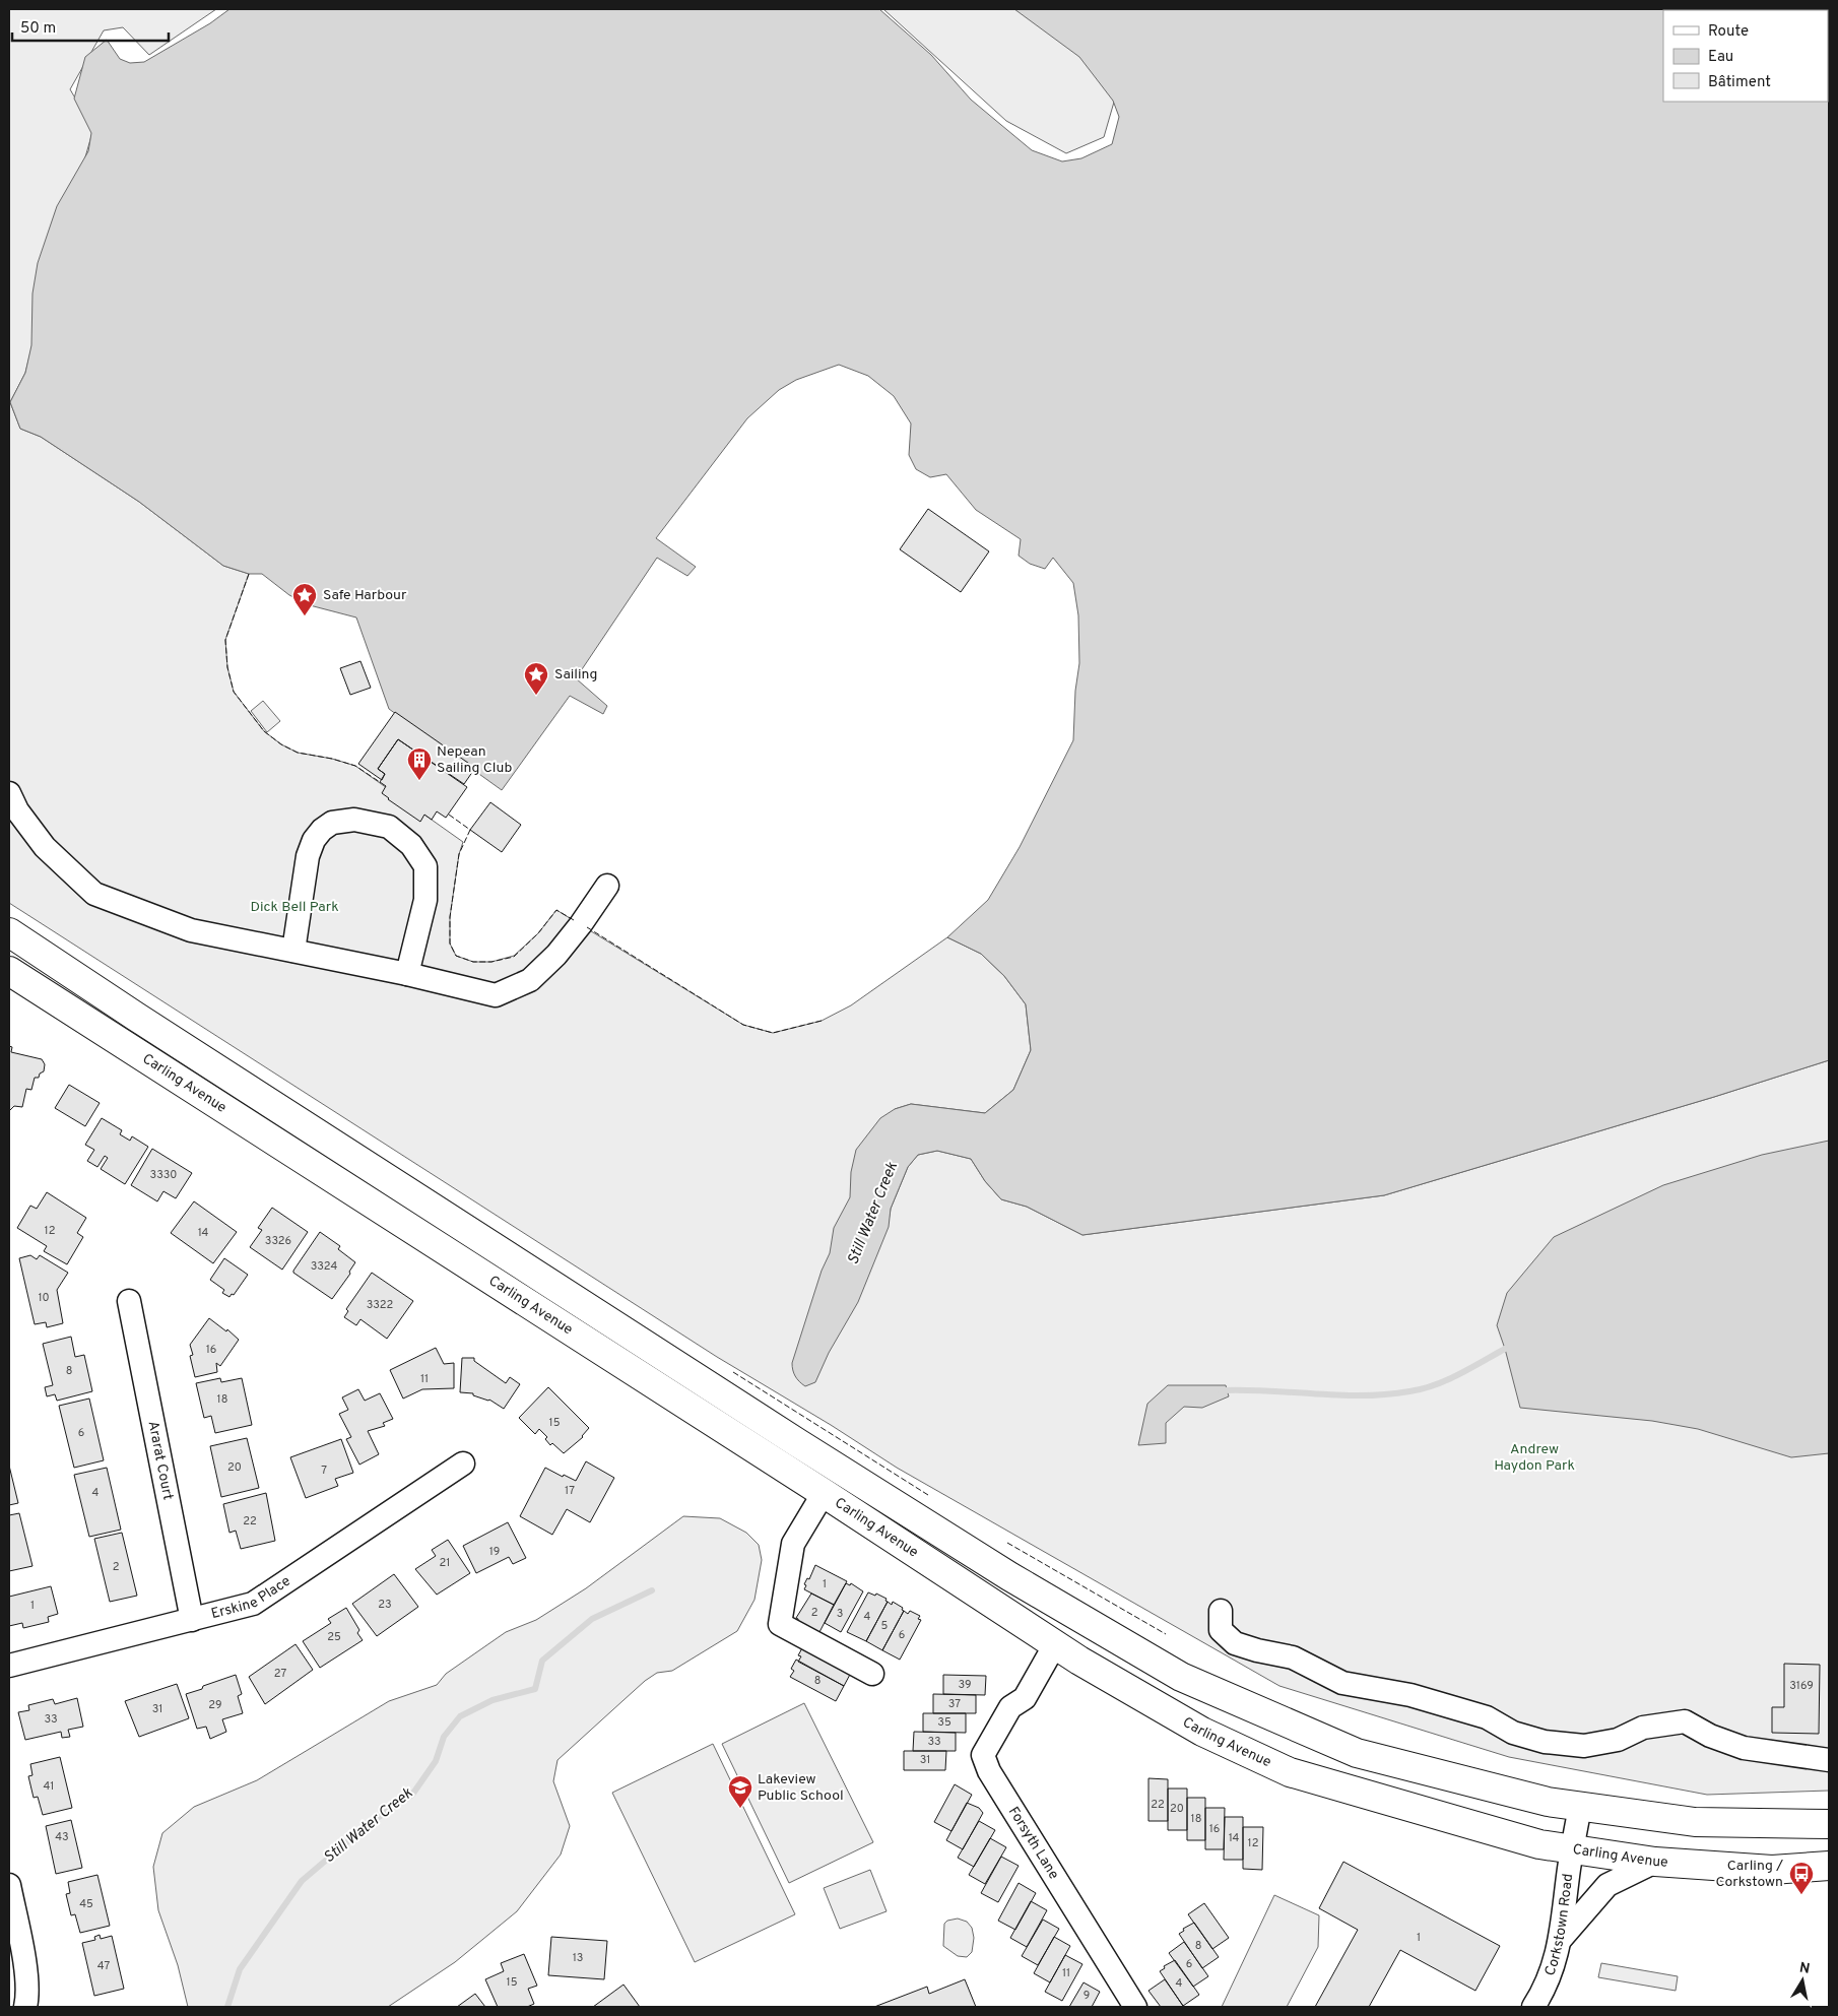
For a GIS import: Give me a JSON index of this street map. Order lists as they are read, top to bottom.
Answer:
{
  "streets": {
    "main road": ["Carling Avenue"],
    "street": [
      "Ararat Court",
      "Erskine Place",
      "Forsyth Lane",
      "Corkstown Road"
    ]
  },
  "crossings": [
    ["Carling Avenue", "Forsyth Lane"],
    ["Carling Avenue", "Corkstown Road"],
    ["Ararat Court", "Erskine Place"]
  ],
  "water": ["Still Water Creek"],
  "parks": ["Dick Bell Park", "Andrew Haydon Park"],
  "places": {
    "place": ["Safe Harbour", "Sailing"],
    "building": ["Nepean Sailing Club"],
    "school or university": ["Lakeview Public School"],
    "bus stop": ["Carling / Corkstown"]
  },
  "house_numbers": [
    "3330",
    "12",
    "14",
    "3326",
    "3324",
    "10",
    "3322",
    "16",
    "8",
    "11",
    "18",
    "15",
    "6",
    "20",
    "7",
    "17",
    "4",
    "22",
    "19",
    "21",
    "2",
    "1",
    "23",
    "1",
    "2",
    "3",
    "4",
    "5",
    "6",
    "25",
    "27",
    "8",
    "39",
    "3169",
    "37",
    "29",
    "31",
    "33",
    "35",
    "33",
    "31",
    "41",
    "22",
    "20",
    "18",
    "16",
    "43",
    "14",
    "12",
    "45",
    "1",
    "8",
    "13",
    "6",
    "47",
    "11",
    "15",
    "4",
    "9"
  ],
  "legend": ["Route", "Eau", "Bâtiment"],
  "scale_bar": "50 m",
  "north": "top"
}
